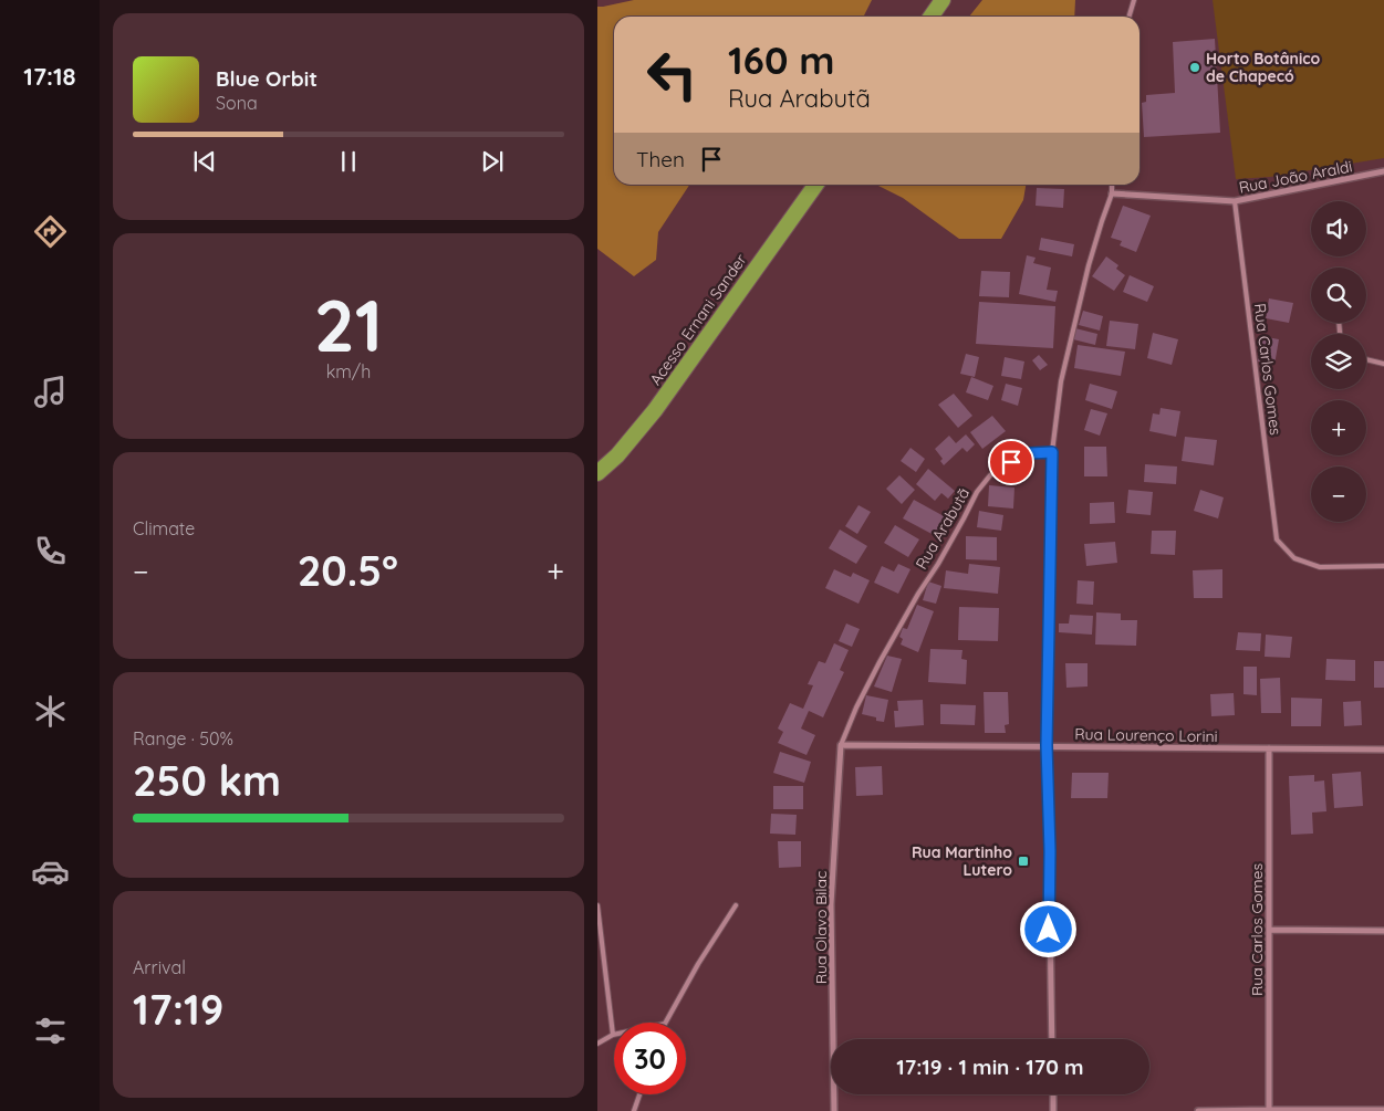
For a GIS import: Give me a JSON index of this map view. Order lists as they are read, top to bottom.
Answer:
{
  "streets": {
    "highway": ["Acesso Ernani Sander"],
    "street": [
      "Rua João Araldi",
      "Rua Carlos Gomes",
      "Rua Lourenço Lorini",
      "Rua Olavo Bilac"
    ],
    "lane": ["Rua Arabutã"]
  },
  "crossings": [
    ["Rua João Araldi", "Rua Carlos Gomes"],
    ["Rua Carlos Gomes", "Rua Lourenço Lorini"],
    ["Rua Arabutã", "Rua Lourenço Lorini"],
    ["Rua Arabutã", "Rua Olavo Bilac"],
    ["Rua Lourenço Lorini", "Rua Olavo Bilac"]
  ],
  "places": {
    "other": ["Horto Botânico de Chapecó"],
    "transit": ["Rua Martinho Lutero"]
  },
  "page": {
    "tabs": "17:18",
    "turn": ["160 m", "Rua Arabutã"],
    "song": ["Blue Orbit", "Sona"],
    "then": "Then",
    "map_buttons": ["+", "−"],
    "tile": [
      ["21", "km/h"],
      "Climate",
      ["Range · 50%", "250 km"],
      ["Arrival", "17:19"]
    ],
    "heat": ["−", "20.5°", "+"],
    "limit": "30",
    "trip": "17:19 · 1 min · 170 m"
  }
}
